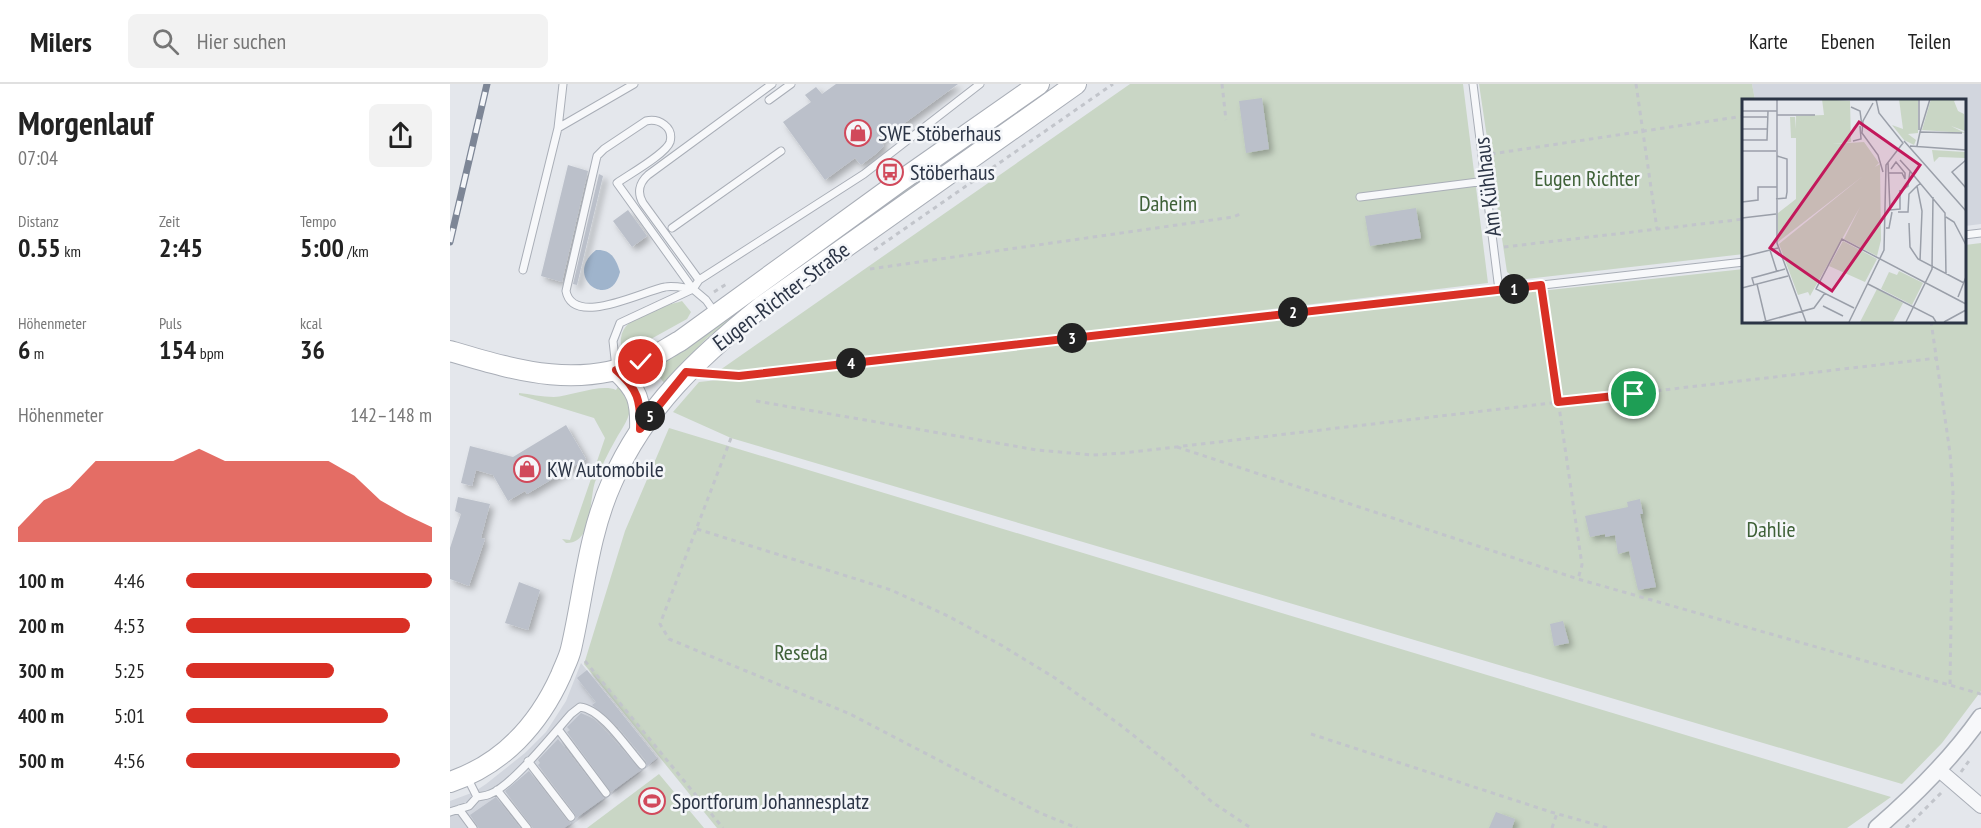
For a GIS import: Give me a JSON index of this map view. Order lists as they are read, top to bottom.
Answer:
{
  "streets": {
    "main road": ["Eugen-Richter-Straße"],
    "lane": ["Am Kühlhaus"]
  },
  "parks": [
    "Eugen Richter",
    "Daheim",
    "Dahlie",
    "Reseda"
  ],
  "places": {
    "shop": ["SWE Stöberhaus", "KW Automobile"],
    "bus stop": ["Stöberhaus"],
    "sports": ["Sportforum Johannesplatz"]
  },
  "page": {
    "header": "Milers",
    "search": "Hier suchen",
    "nav": ["Karte", "Ebenen", "Teilen"],
    "heading": ["Morgenlauf", "07:04"],
    "stats": [
      ["Distanz", "0.55 km"],
      ["Zeit", "2:45"],
      ["Tempo", "5:00 /km"],
      ["Höhenmeter", "6 m"],
      ["Puls", "154 bpm"],
      ["kcal", "36"]
    ],
    "pins": [
      "1",
      "2",
      "3",
      "4",
      "5"
    ],
    "chart": ["Höhenmeter", "142–148 m"],
    "list": [
      {
        "name": "100 m",
        "note": "4:46"
      },
      {
        "name": "200 m",
        "note": "4:53"
      },
      {
        "name": "300 m",
        "note": "5:25"
      },
      {
        "name": "400 m",
        "note": "5:01"
      },
      {
        "name": "500 m",
        "note": "4:56"
      }
    ]
  }
}
